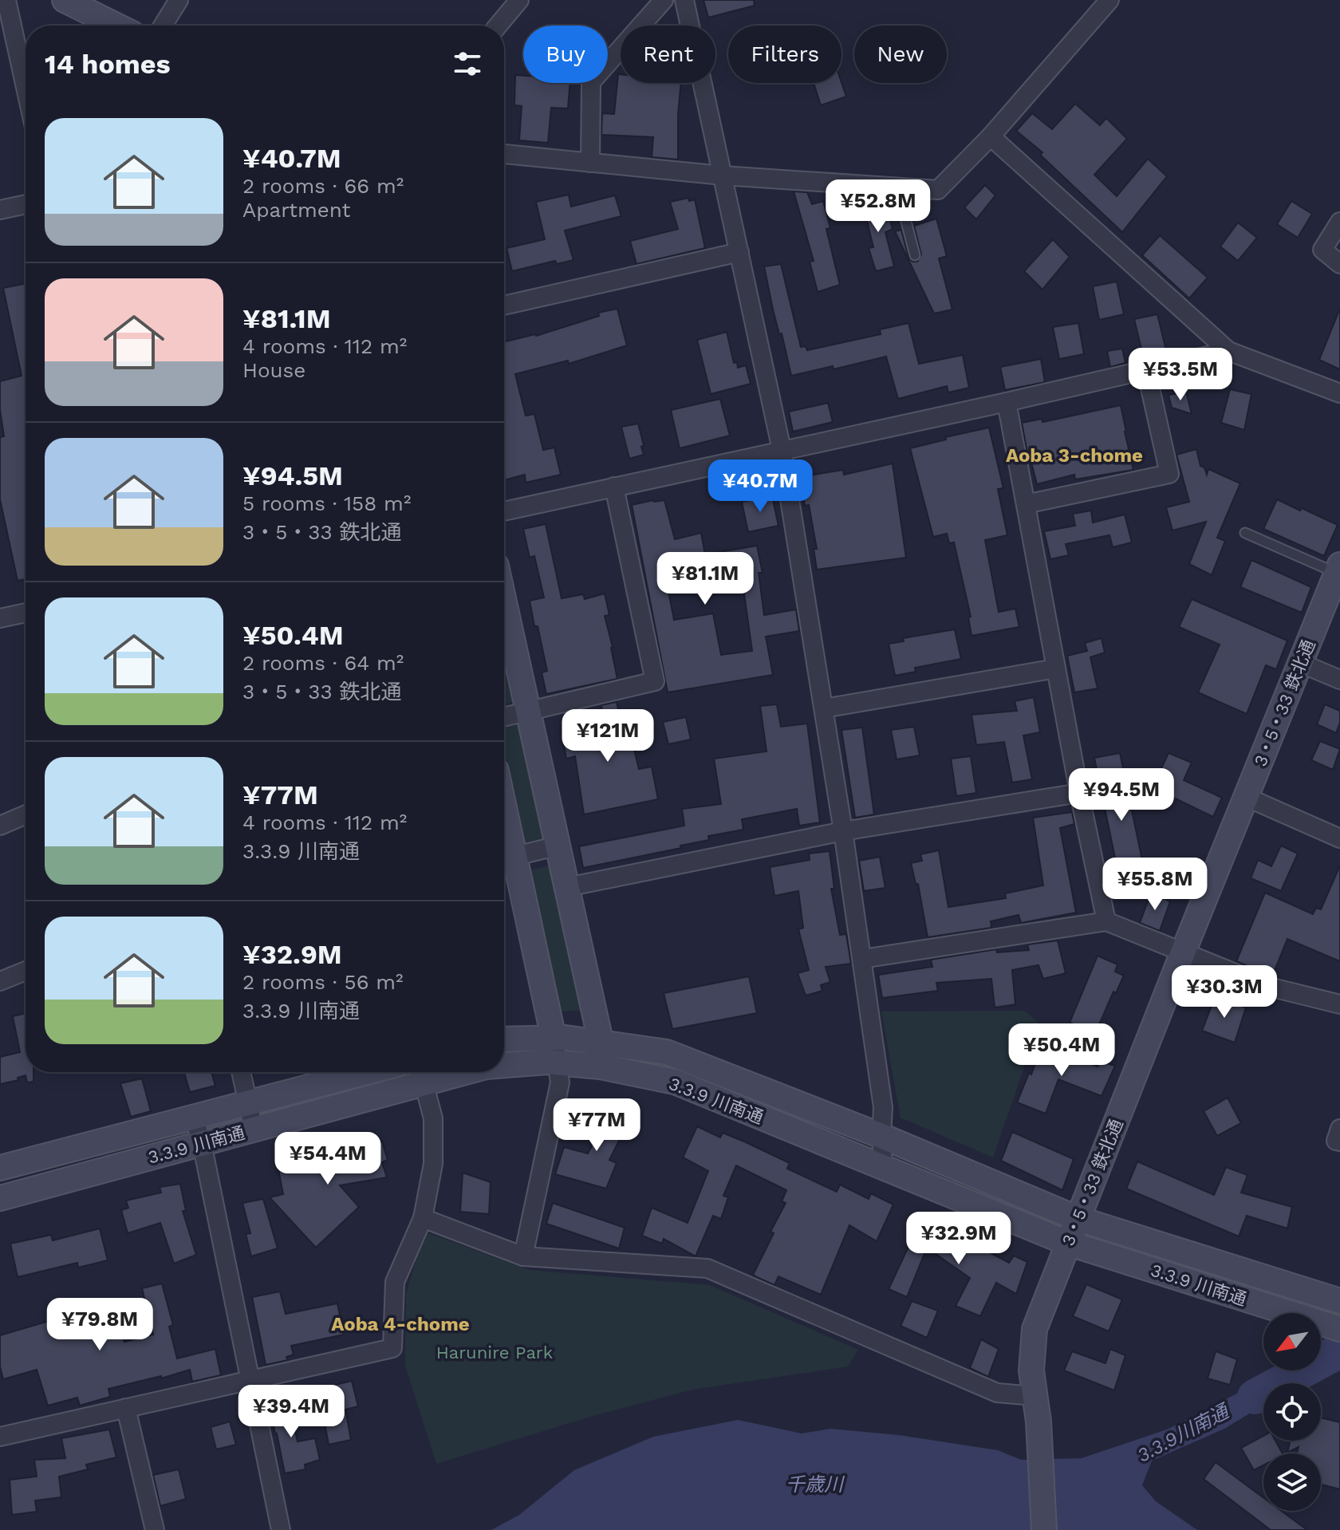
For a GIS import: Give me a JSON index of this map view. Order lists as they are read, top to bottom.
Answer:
{
  "streets": {
    "street": ["3・5・33 鉄北通", "3.3.9 川南通"]
  },
  "crossings": [
    ["3・5・33 鉄北通", "3.3.9 川南通"]
  ],
  "districts": ["Aoba 3-chome", "Aoba 4-chome"],
  "water": ["3.3.9川南通", "千歳川"],
  "parks": ["Harunire Park"],
  "north": "bottom left",
  "page": {
    "chip": [
      "Buy",
      "Rent",
      "Filters",
      "New"
    ],
    "heading": "14 homes",
    "list": [
      {
        "name": "¥40.7M",
        "note": "2 rooms · 66 m² · Apartment"
      },
      {
        "name": "¥81.1M",
        "note": "4 rooms · 112 m² · House"
      },
      {
        "name": "¥94.5M",
        "note": "5 rooms · 158 m² · 3・5・33 鉄北通"
      },
      {
        "name": "¥50.4M",
        "note": "2 rooms · 64 m² · 3・5・33 鉄北通"
      },
      {
        "name": "¥77M",
        "note": "4 rooms · 112 m² · 3.3.9 川南通"
      },
      {
        "name": "¥32.9M",
        "note": "2 rooms · 56 m² · 3.3.9 川南通"
      }
    ],
    "price": [
      "¥52.8M",
      "¥53.5M",
      "¥40.7M",
      "¥81.1M",
      "¥121M",
      "¥94.5M",
      "¥55.8M",
      "¥30.3M",
      "¥50.4M",
      "¥77M",
      "¥54.4M",
      "¥32.9M",
      "¥79.8M",
      "¥39.4M"
    ]
  }
}
